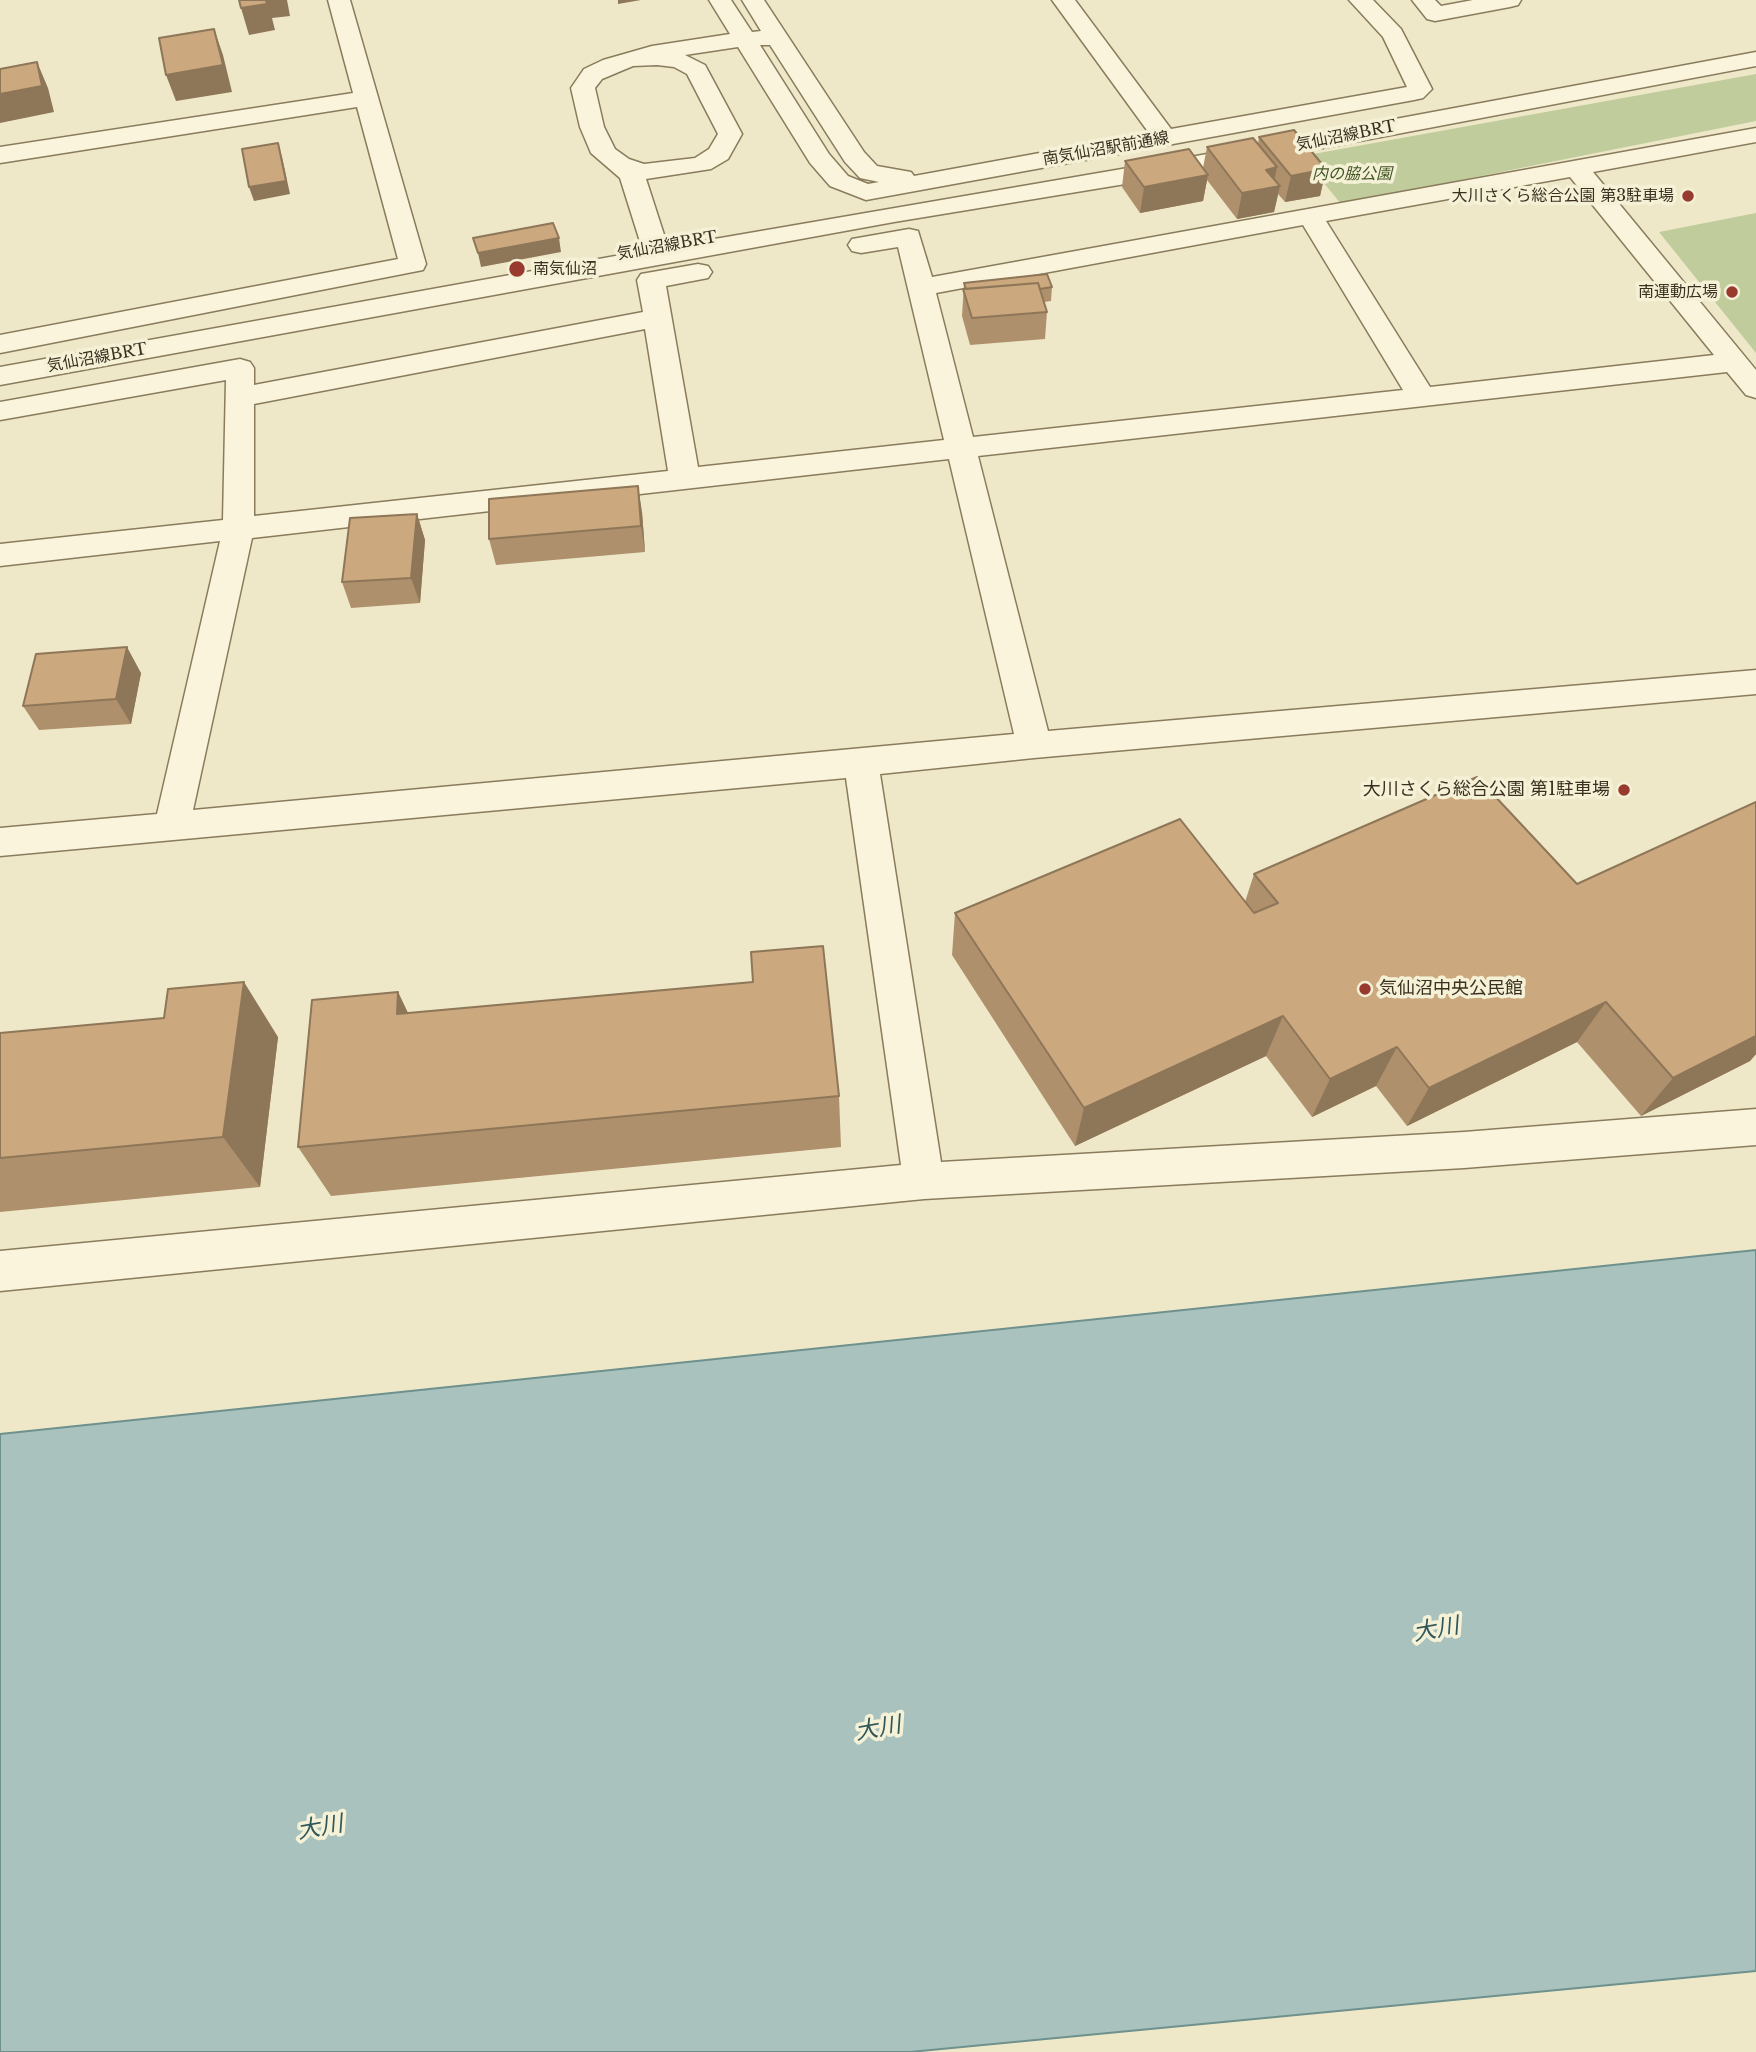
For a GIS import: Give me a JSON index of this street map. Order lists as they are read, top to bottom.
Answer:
{
  "streets": {
    "street": ["気仙沼線BRT", "南気仙沼駅前通線"]
  },
  "water": ["大川"],
  "parks": ["内の脇公園"],
  "places": [
    "大川さくら総合公園 第3駐車場",
    "南気仙沼",
    "南運動広場",
    "大川さくら総合公園 第1駐車場",
    "気仙沼中央公民館"
  ]
}
